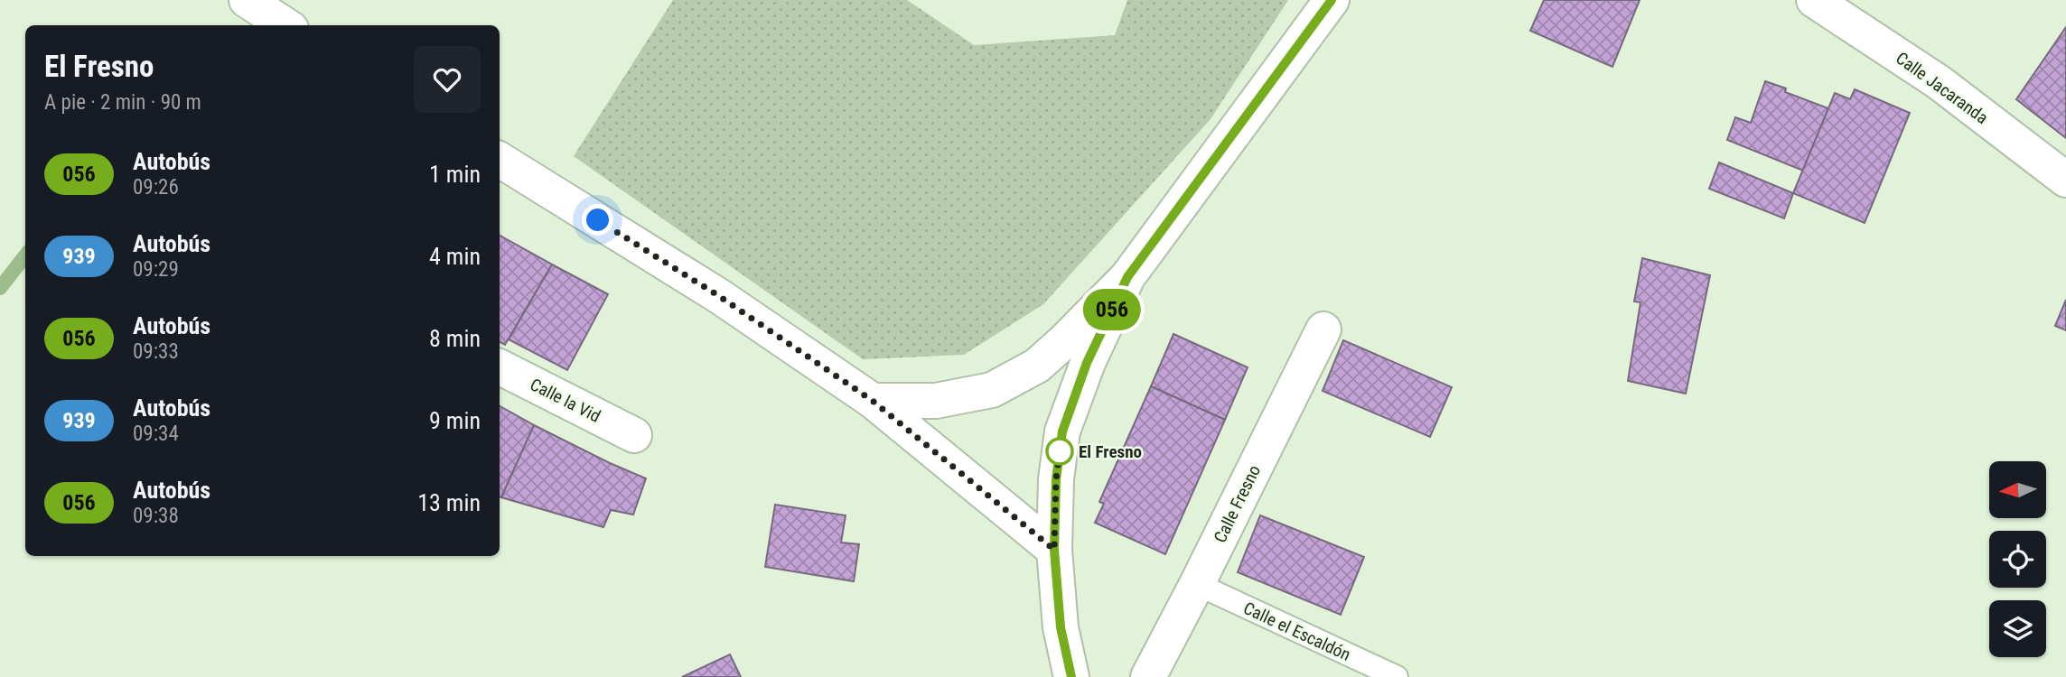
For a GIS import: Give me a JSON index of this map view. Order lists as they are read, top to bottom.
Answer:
{
  "streets": {
    "street": ["Calle Jacaranda", "Calle la Vid", "Calle Fresno"],
    "lane": ["Calle el Escaldón"]
  },
  "crossings": [
    ["Calle Fresno", "Calle el Escaldón"]
  ],
  "places": ["El Fresno"],
  "lines": ["bus line 056"],
  "north": "left",
  "page": {
    "on_map": "056",
    "heading": ["El Fresno", "A pie · 2 min · 90 m"],
    "list": [
      {
        "mark": "056",
        "name": "Autobús",
        "note": "09:26",
        "value": "1 min"
      },
      {
        "mark": "939",
        "name": "Autobús",
        "note": "09:29",
        "value": "4 min"
      },
      {
        "mark": "056",
        "name": "Autobús",
        "note": "09:33",
        "value": "8 min"
      },
      {
        "mark": "939",
        "name": "Autobús",
        "note": "09:34",
        "value": "9 min"
      },
      {
        "mark": "056",
        "name": "Autobús",
        "note": "09:38",
        "value": "13 min"
      }
    ]
  }
}
